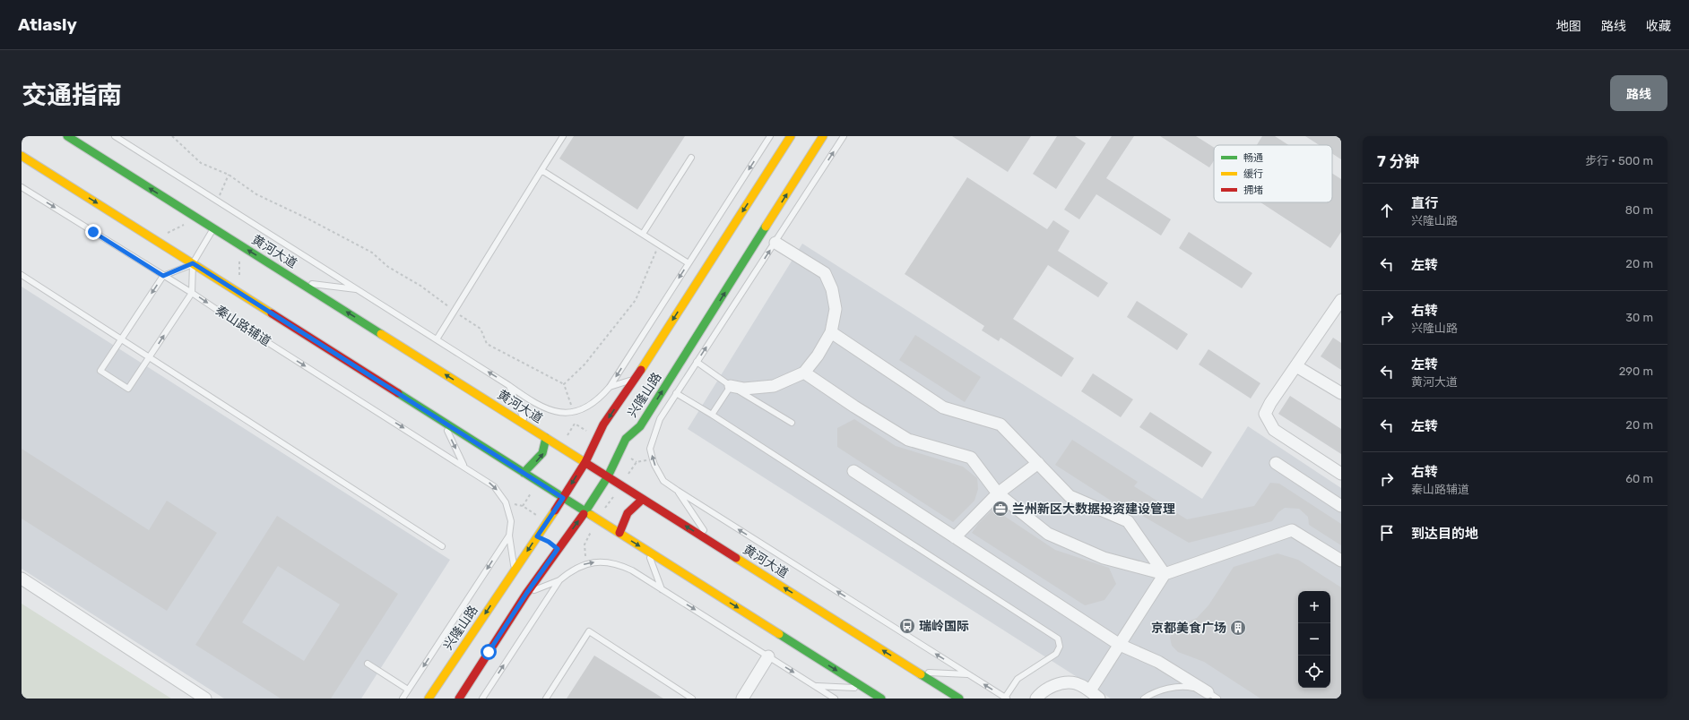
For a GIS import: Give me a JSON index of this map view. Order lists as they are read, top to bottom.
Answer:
{
  "streets": {
    "main road": ["黄河大道", "兴隆山路"],
    "lane": ["秦山路辅道"]
  },
  "crossings": [
    ["黄河大道", "兴隆山路"],
    ["秦山路辅道", "兴隆山路"]
  ],
  "one_way": ["秦山路辅道"],
  "places": {
    "office": ["兰州新区大数据投资建设管理"],
    "bus stop": ["瑞岭国际"],
    "building": ["京都美食广场"]
  },
  "legend": ["畅通", "缓行", "拥堵"],
  "page": {
    "header": "Atlasly",
    "nav": ["地图", "路线", "收藏"],
    "title": "交通指南",
    "buttons": "路线",
    "heading": ["7 分钟", "步行 · 500 m"],
    "list": [
      ["直行", "兴隆山路", "80 m"],
      ["左转", "20 m"],
      ["右转", "兴隆山路", "30 m"],
      ["左转", "黄河大道", "290 m"],
      ["左转", "20 m"],
      ["右转", "秦山路辅道", "60 m"],
      "到达目的地"
    ],
    "map_buttons": ["+", "−"]
  }
}
